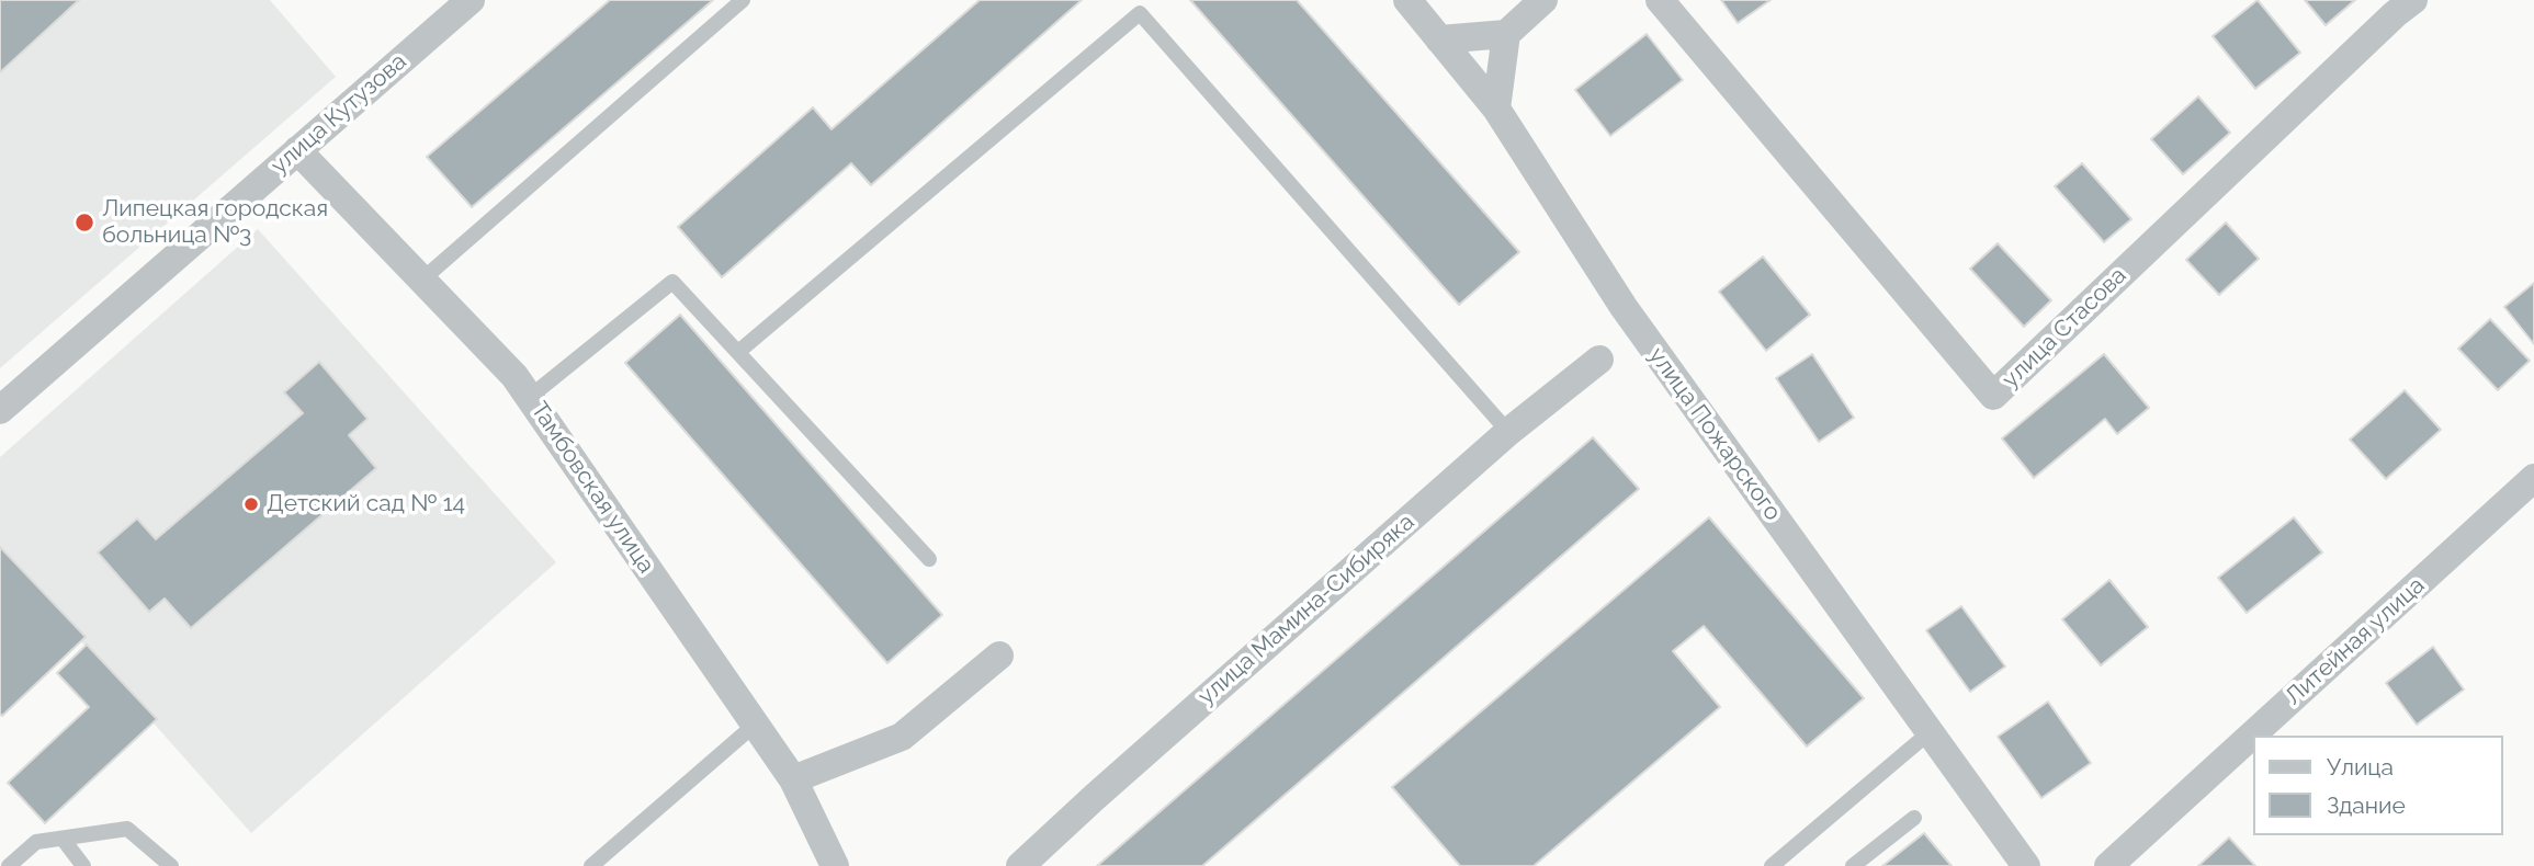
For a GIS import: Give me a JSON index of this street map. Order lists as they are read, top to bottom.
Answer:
{
  "streets": {
    "street": [
      "улица Кутузова",
      "улица Стасова",
      "улица Пожарского",
      "Тамбовская улица",
      "улица Мамина-Сибиряка",
      "Литейная улица"
    ]
  },
  "crossings": [
    ["улица Кутузова", "Тамбовская улица"]
  ],
  "places": ["Липецкая городская больница №3", "Детский сад № 14"],
  "legend": ["Улица", "Здание"]
}
